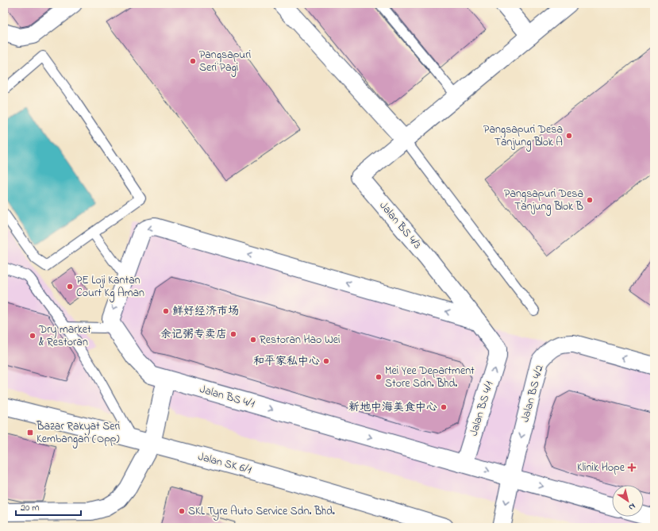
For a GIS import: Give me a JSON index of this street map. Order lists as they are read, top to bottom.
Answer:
{
  "streets": {
    "street": [
      "Jalan BS 4/3",
      "Jalan BS 4/2",
      "Jalan BS 4/1",
      "Jalan SK 6/1"
    ]
  },
  "crossings": [
    ["Jalan BS 4/3", "Jalan BS 4/1"]
  ],
  "places": {
    "other": [
      "Pangsapuri Seri Pagi",
      "Pangsapuri Desa Tanjung Blok A",
      "Pangsapuri Desa Tanjung Blok B",
      "PE Loji Kantan Court Kg Aman",
      "鲜好经济市场",
      "余记粥专卖店",
      "Dry market & Restoran",
      "Restoran Hao Wei",
      "和平家私中心",
      "Mei Yee Department Store Sdn. Bhd.",
      "新地中海美食中心",
      "SKL Tyre Auto Service Sdn. Bhd."
    ],
    "transit": ["Bazar Rakyat Seri Kembangan (Opp)"],
    "health": ["Klinik Hope"]
  },
  "scale_bar": "20 m",
  "north": "bottom right"
}
